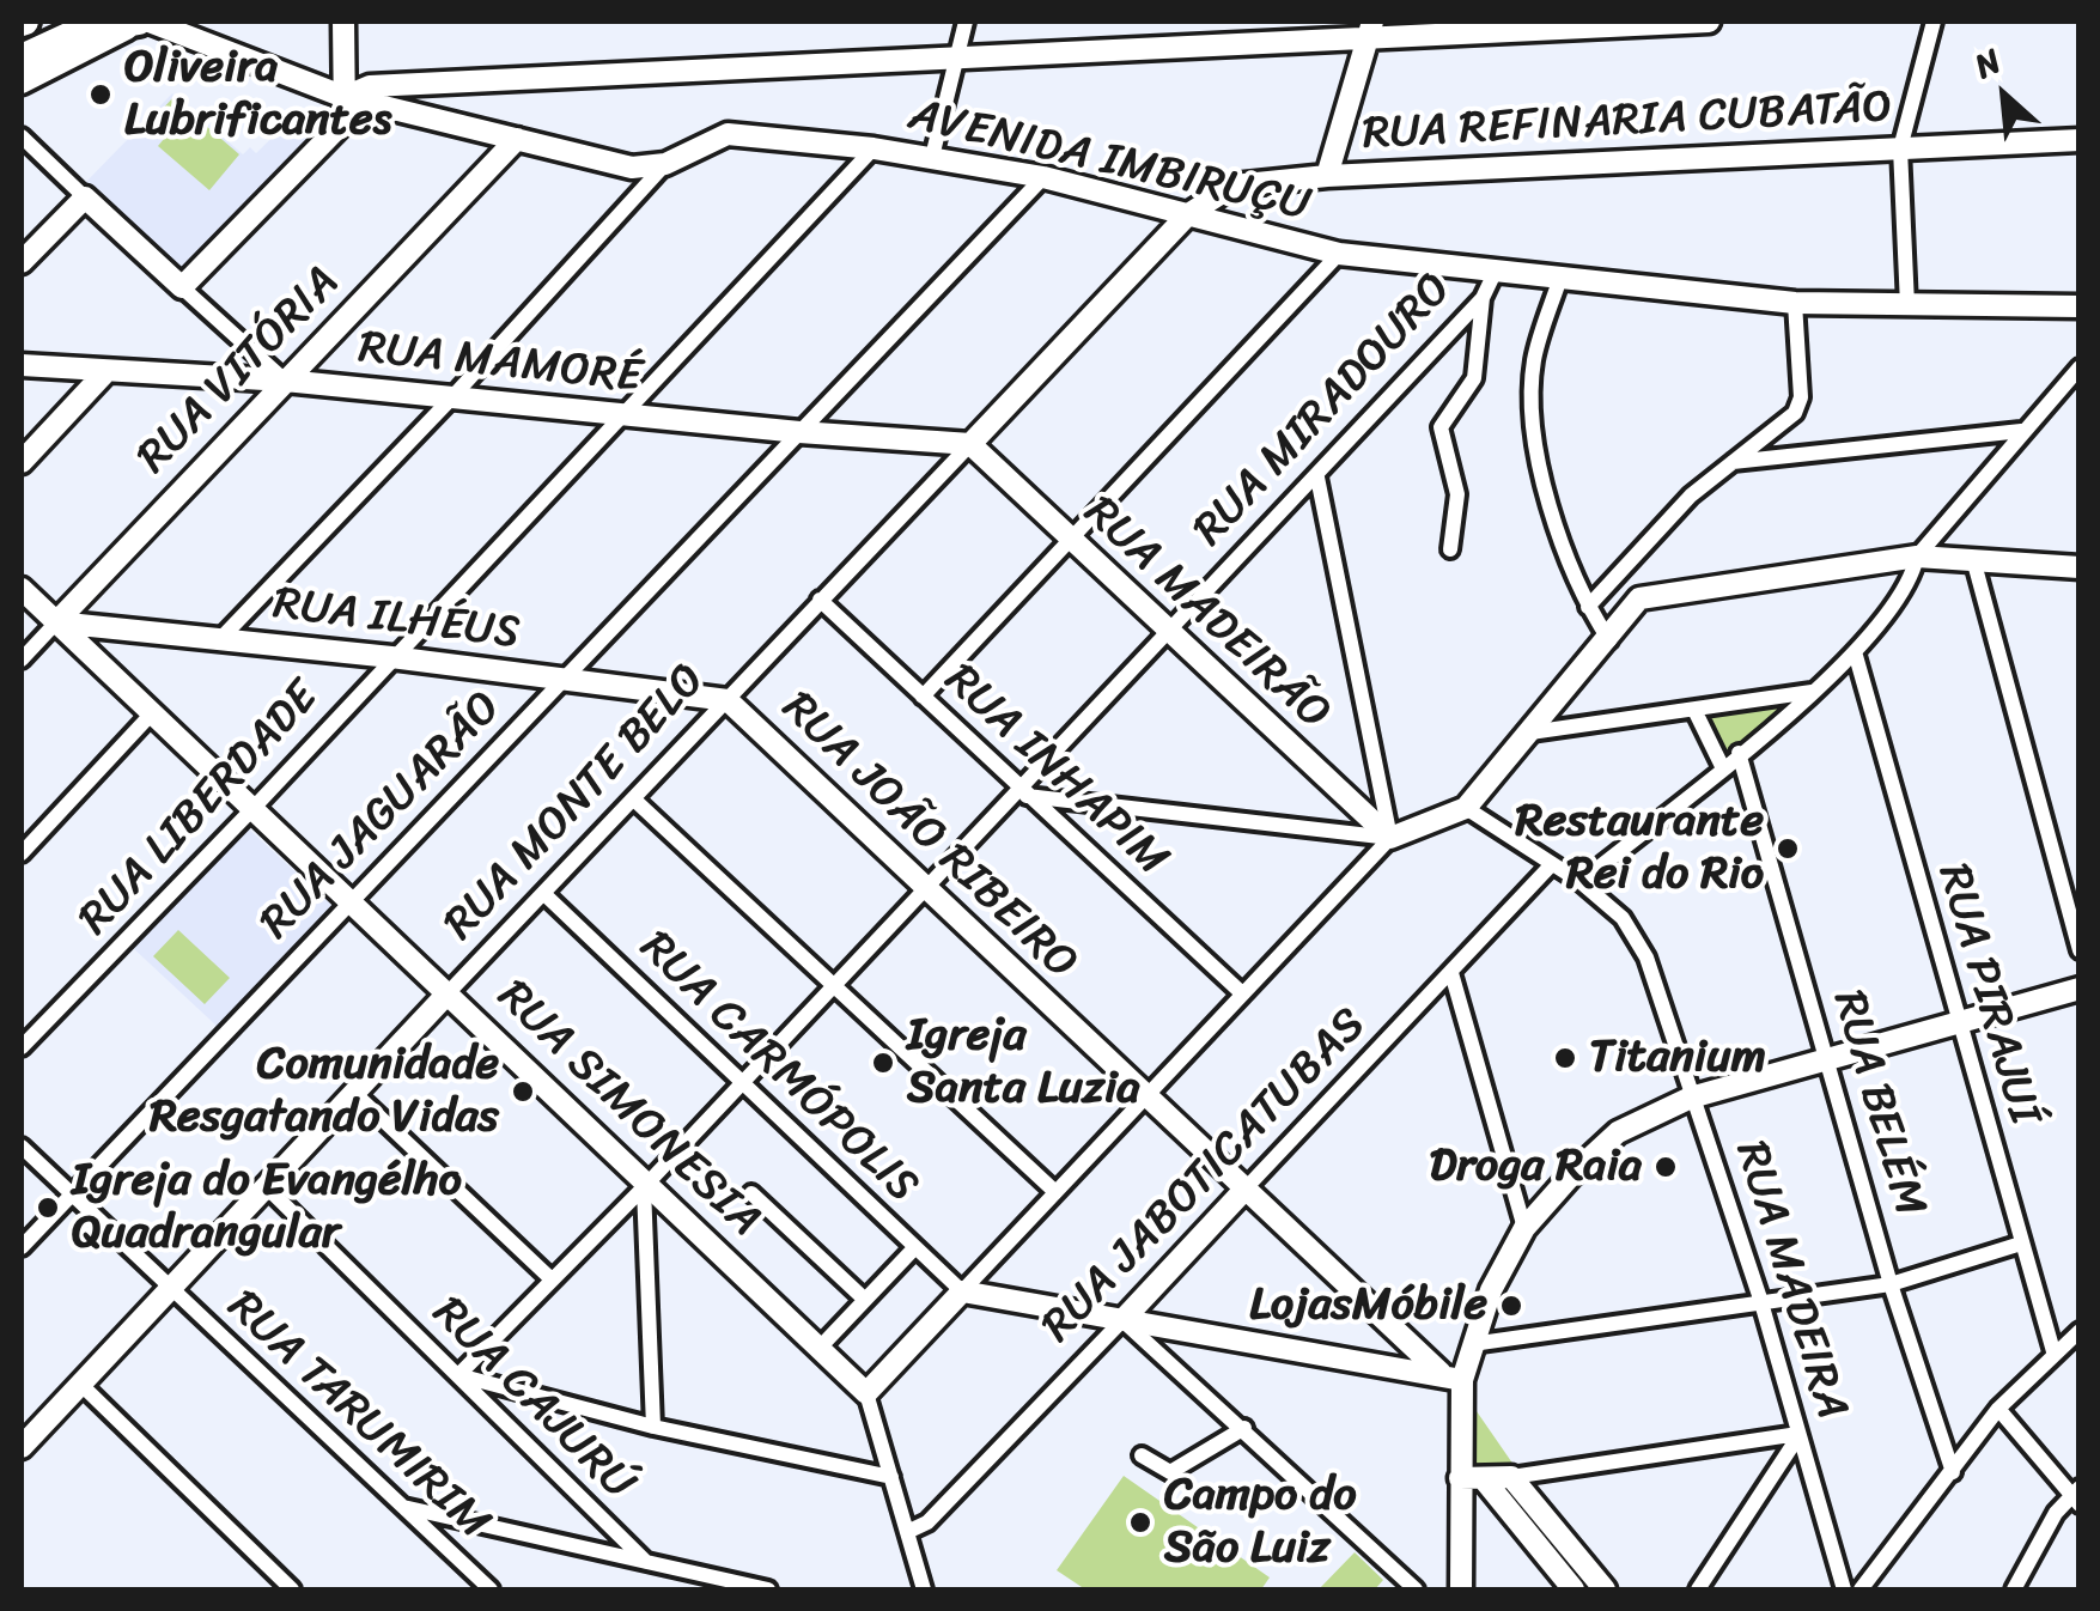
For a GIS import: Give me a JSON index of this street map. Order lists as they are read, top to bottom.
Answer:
{
  "streets": {
    "street": [
      "RUA REFINARIA CUBATÃO",
      "AVENIDA IMBIRUÇU",
      "RUA MAMORÉ",
      "RUA VITÓRIA",
      "RUA MIRADOURO",
      "RUA MADEIRÃO",
      "RUA ILHÉUS",
      "RUA INHAPIM",
      "RUA MONTE BELO",
      "RUA LIBERDADE",
      "RUA JAGUARÃO",
      "RUA JOÃO RIBEIRO",
      "RUA PIRAJUÍ",
      "RUA CARMÓPOLIS",
      "RUA BELÉM",
      "RUA SIMONESIA",
      "RUA JABOTICATUBAS",
      "RUA MADEIRA",
      "RUA CAJURÚ",
      "RUA TARUMIRIM"
    ]
  },
  "crossings": [
    ["RUA REFINARIA CUBATÃO", "AVENIDA IMBIRUÇU"],
    ["RUA REFINARIA CUBATÃO", "RUA MONTE BELO"],
    ["AVENIDA IMBIRUÇU", "RUA MIRADOURO"],
    ["AVENIDA IMBIRUÇU", "RUA MONTE BELO"],
    ["AVENIDA IMBIRUÇU", "RUA LIBERDADE"],
    ["AVENIDA IMBIRUÇU", "RUA JAGUARÃO"],
    ["RUA MAMORÉ", "RUA VITÓRIA"],
    ["RUA MAMORÉ", "RUA MADEIRÃO"],
    ["RUA MAMORÉ", "RUA MONTE BELO"],
    ["RUA MAMORÉ", "RUA LIBERDADE"],
    ["RUA MAMORÉ", "RUA JAGUARÃO"],
    ["RUA VITÓRIA", "RUA ILHÉUS"],
    ["RUA VITÓRIA", "RUA SIMONESIA"],
    ["RUA MIRADOURO", "RUA MADEIRÃO"],
    ["RUA MIRADOURO", "RUA INHAPIM"],
    ["RUA MIRADOURO", "RUA JOÃO RIBEIRO"],
    ["RUA MIRADOURO", "RUA CARMÓPOLIS"],
    ["RUA MIRADOURO", "RUA SIMONESIA"],
    ["RUA MIRADOURO", "RUA CAJURÚ"],
    ["RUA MADEIRÃO", "RUA MONTE BELO"],
    ["RUA ILHÉUS", "RUA MONTE BELO"],
    ["RUA ILHÉUS", "RUA LIBERDADE"],
    ["RUA ILHÉUS", "RUA JAGUARÃO"],
    ["RUA ILHÉUS", "RUA JOÃO RIBEIRO"],
    ["RUA ILHÉUS", "RUA SIMONESIA"],
    ["RUA INHAPIM", "RUA MONTE BELO"],
    ["RUA MONTE BELO", "RUA JOÃO RIBEIRO"],
    ["RUA MONTE BELO", "RUA CARMÓPOLIS"],
    ["RUA MONTE BELO", "RUA SIMONESIA"],
    ["RUA MONTE BELO", "RUA CAJURÚ"],
    ["RUA MONTE BELO", "RUA TARUMIRIM"],
    ["RUA LIBERDADE", "RUA SIMONESIA"],
    ["RUA JAGUARÃO", "RUA SIMONESIA"],
    ["RUA JAGUARÃO", "RUA TARUMIRIM"],
    ["RUA JOÃO RIBEIRO", "RUA JABOTICATUBAS"],
    ["RUA JABOTICATUBAS", "RUA MADEIRA"]
  ],
  "places": [
    "Oliveira Lubrificantes",
    "Restaurante Rei do Rio",
    "Titanium",
    "Igreja Santa Luzia",
    "Comunidade Resgatando Vidas",
    "Droga Raia",
    "Igreja do Evangélho Quadrangular",
    "LojasMóbile",
    "Campo do São Luiz"
  ],
  "north": "top left"
}
